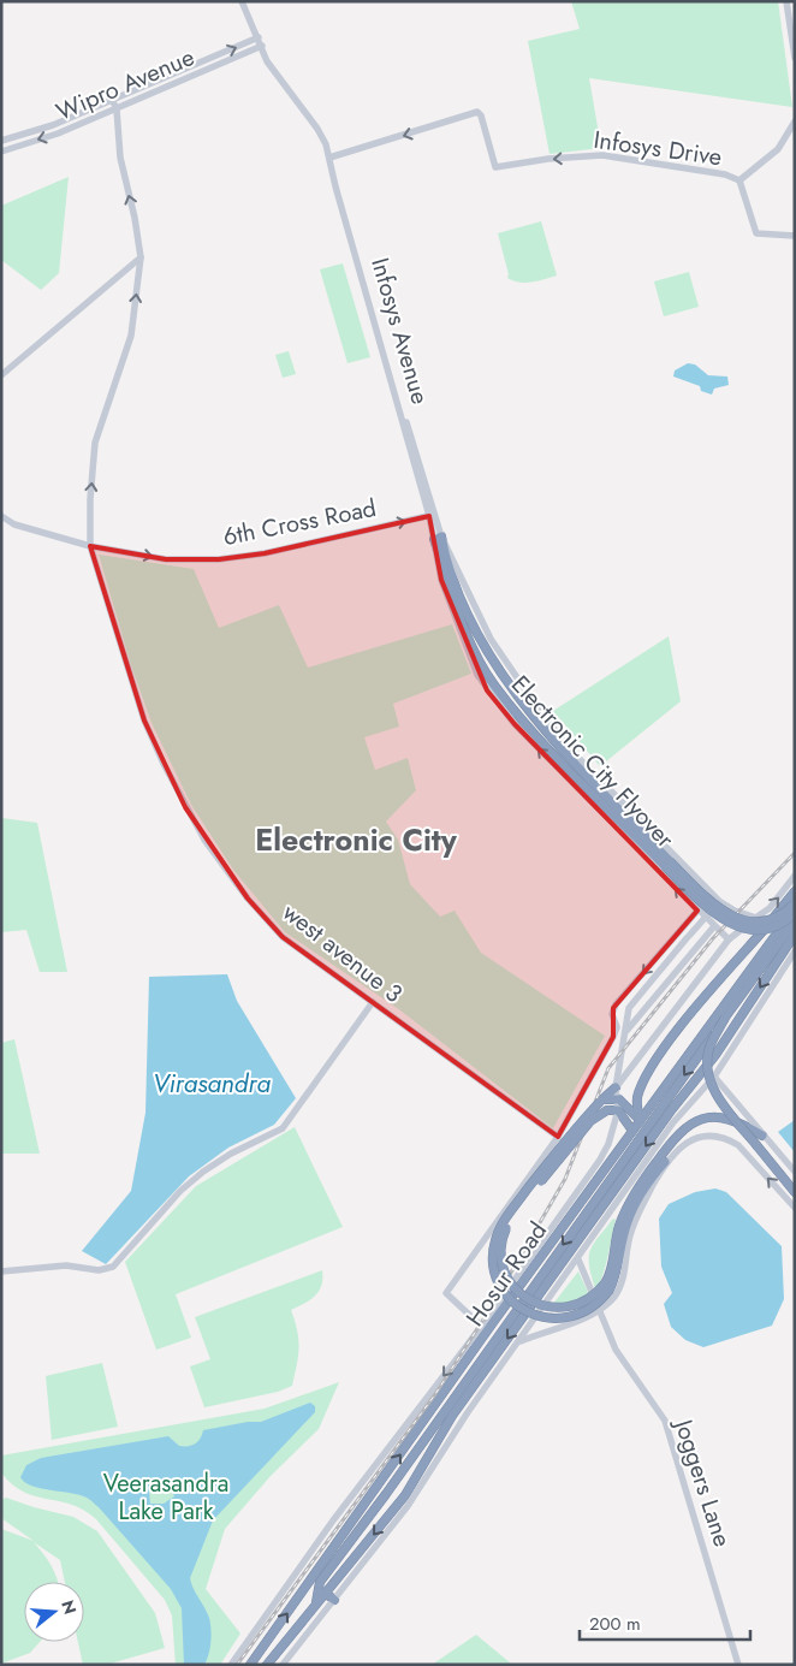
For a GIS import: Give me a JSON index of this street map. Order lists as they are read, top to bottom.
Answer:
{
  "streets": {
    "highway": ["Electronic City Flyover", "Hosur Road"],
    "street": [
      "Wipro Avenue",
      "Infosys Drive",
      "Infosys Avenue",
      "6th Cross Road",
      "west avenue 3",
      "Joggers Lane"
    ]
  },
  "crossings": [
    ["Wipro Avenue", "west avenue 3"],
    ["Infosys Drive", "Infosys Avenue"],
    ["Infosys Avenue", "6th Cross Road"],
    ["Infosys Avenue", "Electronic City Flyover"],
    ["6th Cross Road", "west avenue 3"],
    ["Electronic City Flyover", "Hosur Road"]
  ],
  "one_way": ["Infosys Drive", "6th Cross Road", "west avenue 3"],
  "districts": ["Electronic City"],
  "water": ["Virasandra"],
  "parks": ["Veerasandra Lake Park"],
  "scale_bar": "200 m",
  "north": "right"
}
